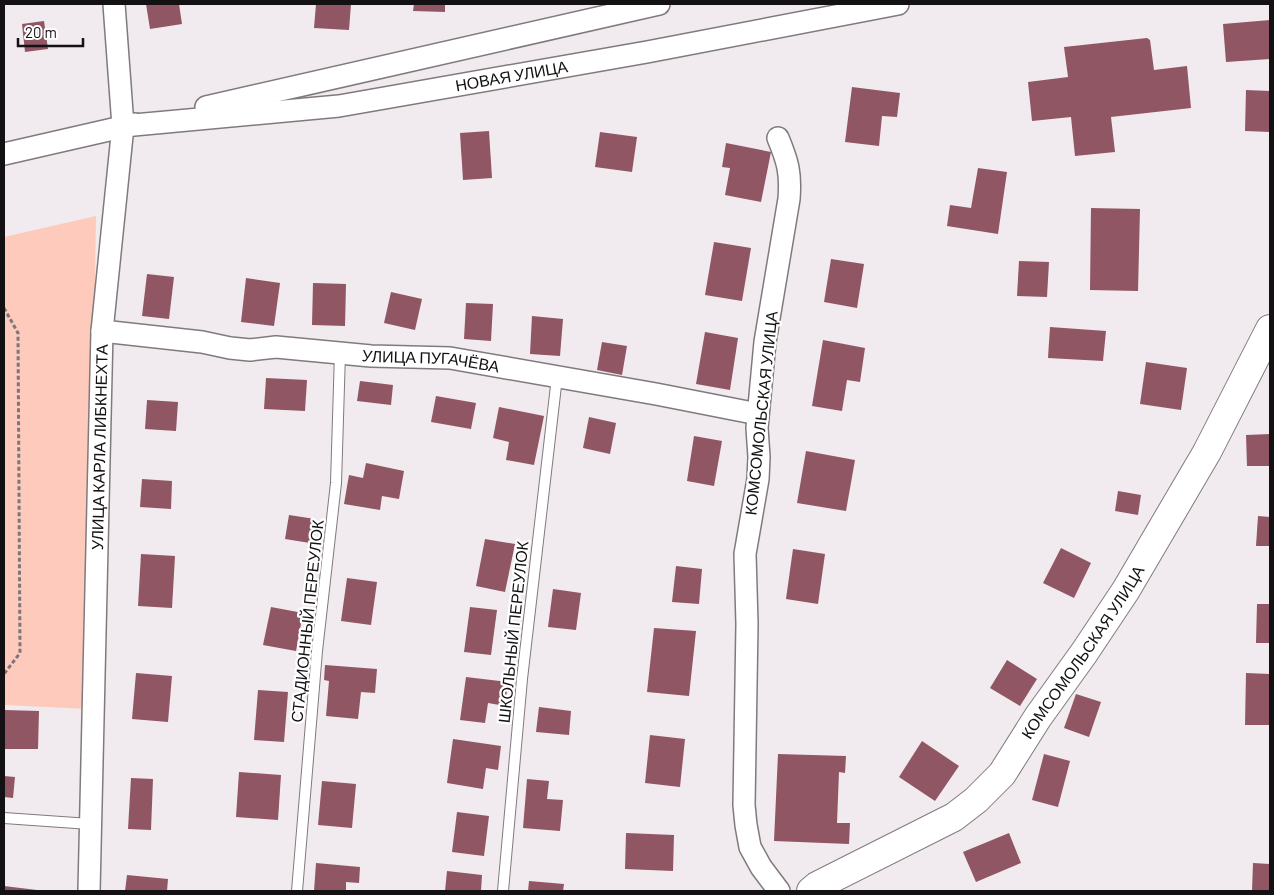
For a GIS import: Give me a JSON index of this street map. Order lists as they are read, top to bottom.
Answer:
{
  "streets": {
    "main road": ["КОМСОМОЛЬСКАЯ УЛИЦА"],
    "street": ["НОВАЯ УЛИЦА", "УЛИЦА ПУГАЧЁВА", "УЛИЦА КАРЛА ЛИБКНЕХТА"],
    "lane": ["СТАДИОННЫЙ ПЕРЕУЛОК", "ШКОЛЬНЫЙ ПЕРЕУЛОК"]
  },
  "crossings": [
    ["НОВАЯ УЛИЦА", "УЛИЦА КАРЛА ЛИБКНЕХТА"],
    ["УЛИЦА ПУГАЧЁВА", "КОМСОМОЛЬСКАЯ УЛИЦА"],
    ["УЛИЦА ПУГАЧЁВА", "УЛИЦА КАРЛА ЛИБКНЕХТА"],
    ["УЛИЦА ПУГАЧЁВА", "СТАДИОННЫЙ ПЕРЕУЛОК"],
    ["УЛИЦА ПУГАЧЁВА", "ШКОЛЬНЫЙ ПЕРЕУЛОК"]
  ],
  "scale_bar": "20 m"
}
